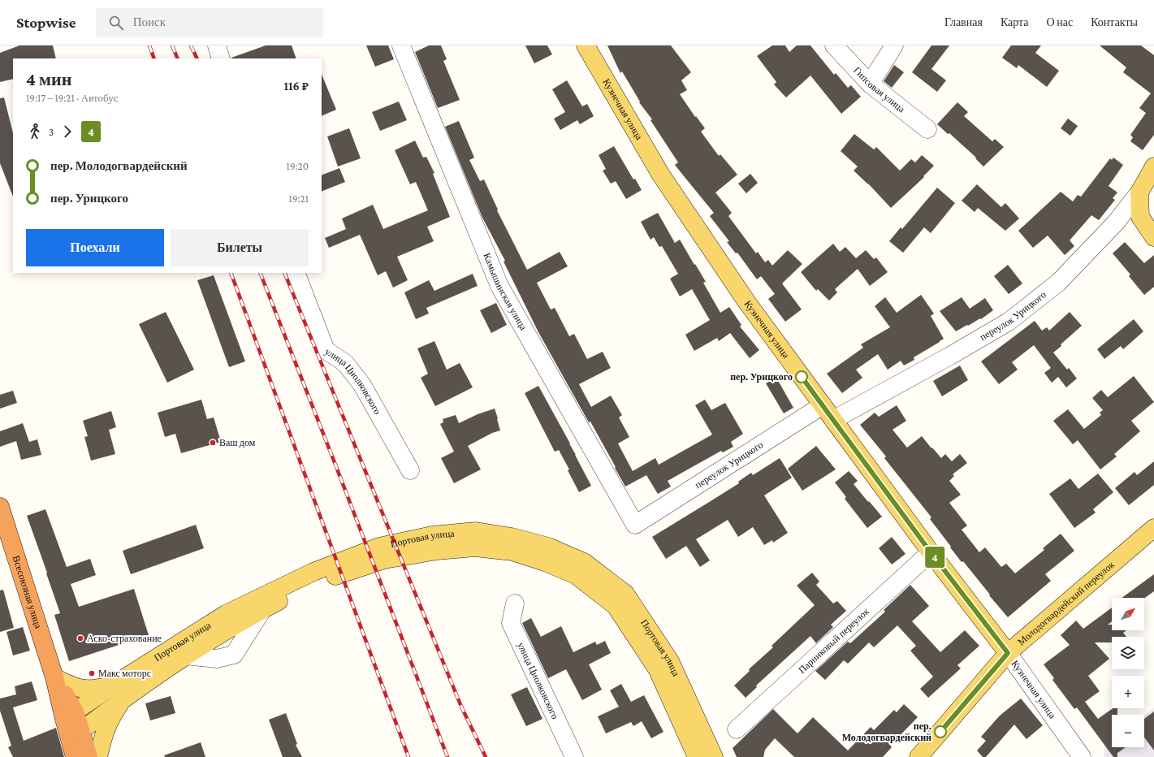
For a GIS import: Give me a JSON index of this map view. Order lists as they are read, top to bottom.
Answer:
{
  "streets": {
    "highway": ["Всесоюзная улица"],
    "main road": [
      "Кузнечная улица",
      "переулок Урицкого",
      "Портовая улица",
      "Молодогвардейский переулок"
    ],
    "street": [
      "Гипсовая улица",
      "Камышинская улица",
      "улица Циолковского",
      "Парниковый переулок"
    ]
  },
  "crossings": [
    ["Кузнечная улица", "переулок Урицкого"],
    ["Кузнечная улица", "Молодогвардейский переулок"],
    ["Кузнечная улица", "Парниковый переулок"],
    ["Камышинская улица", "переулок Урицкого"],
    ["Портовая улица", "Всесоюзная улица"]
  ],
  "places": [
    "пер. Урицкого",
    "Ваш дом",
    "Аско-страхование",
    "Макс моторс",
    "пер. Молодогвардейский"
  ],
  "lines": ["bus line 4"],
  "north": "top right",
  "page": {
    "header": "Stopwise",
    "search": "Поиск",
    "nav": [
      "Главная",
      "Карта",
      "О нас",
      "Контакты"
    ],
    "on_map": "4",
    "heading": ["4 мин", "19:17 – 19:21 · Автобус", "116 ₽"],
    "legs": ["3", "4"],
    "list": [
      {
        "name": "пер. Молодогвардейский",
        "value": "19:20"
      },
      {
        "name": "пер. Урицкого",
        "value": "19:21"
      }
    ],
    "buttons": ["Поехали", "Билеты"],
    "map_buttons": ["+", "−"]
  }
}
